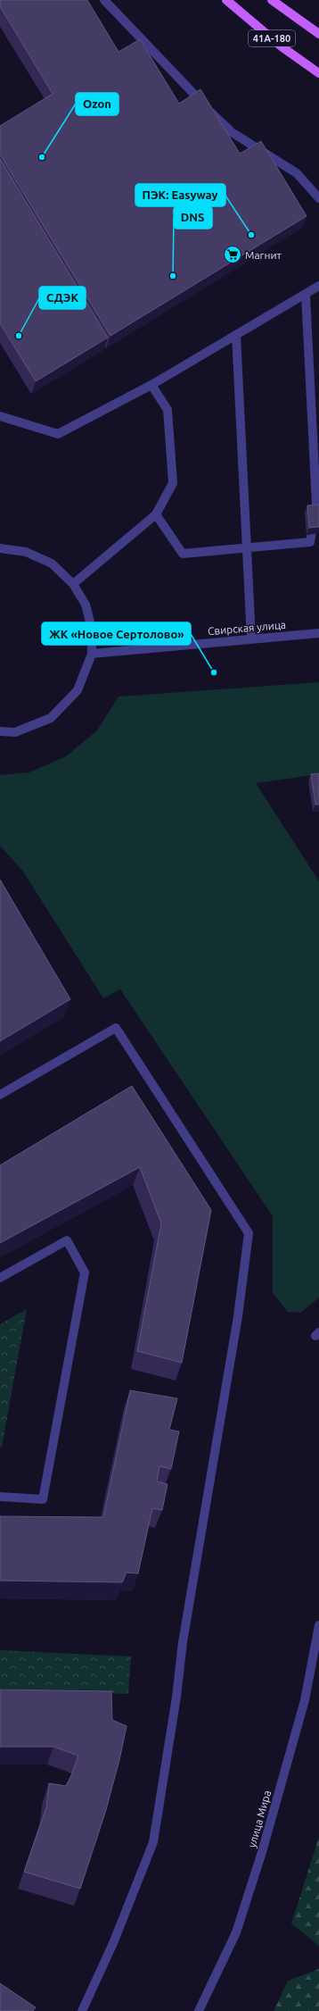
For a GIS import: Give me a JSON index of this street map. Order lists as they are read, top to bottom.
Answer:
{
  "streets": {
    "main road": ["41А-180"],
    "street": ["Свирская улица", "улица Мира"]
  },
  "places": {
    "other": [
      "Ozon",
      "ПЭК: Easyway",
      "DNS",
      "СДЭК",
      "ЖК «Новое Сертолово»"
    ],
    "supermarket": ["Магнит"]
  }
}
